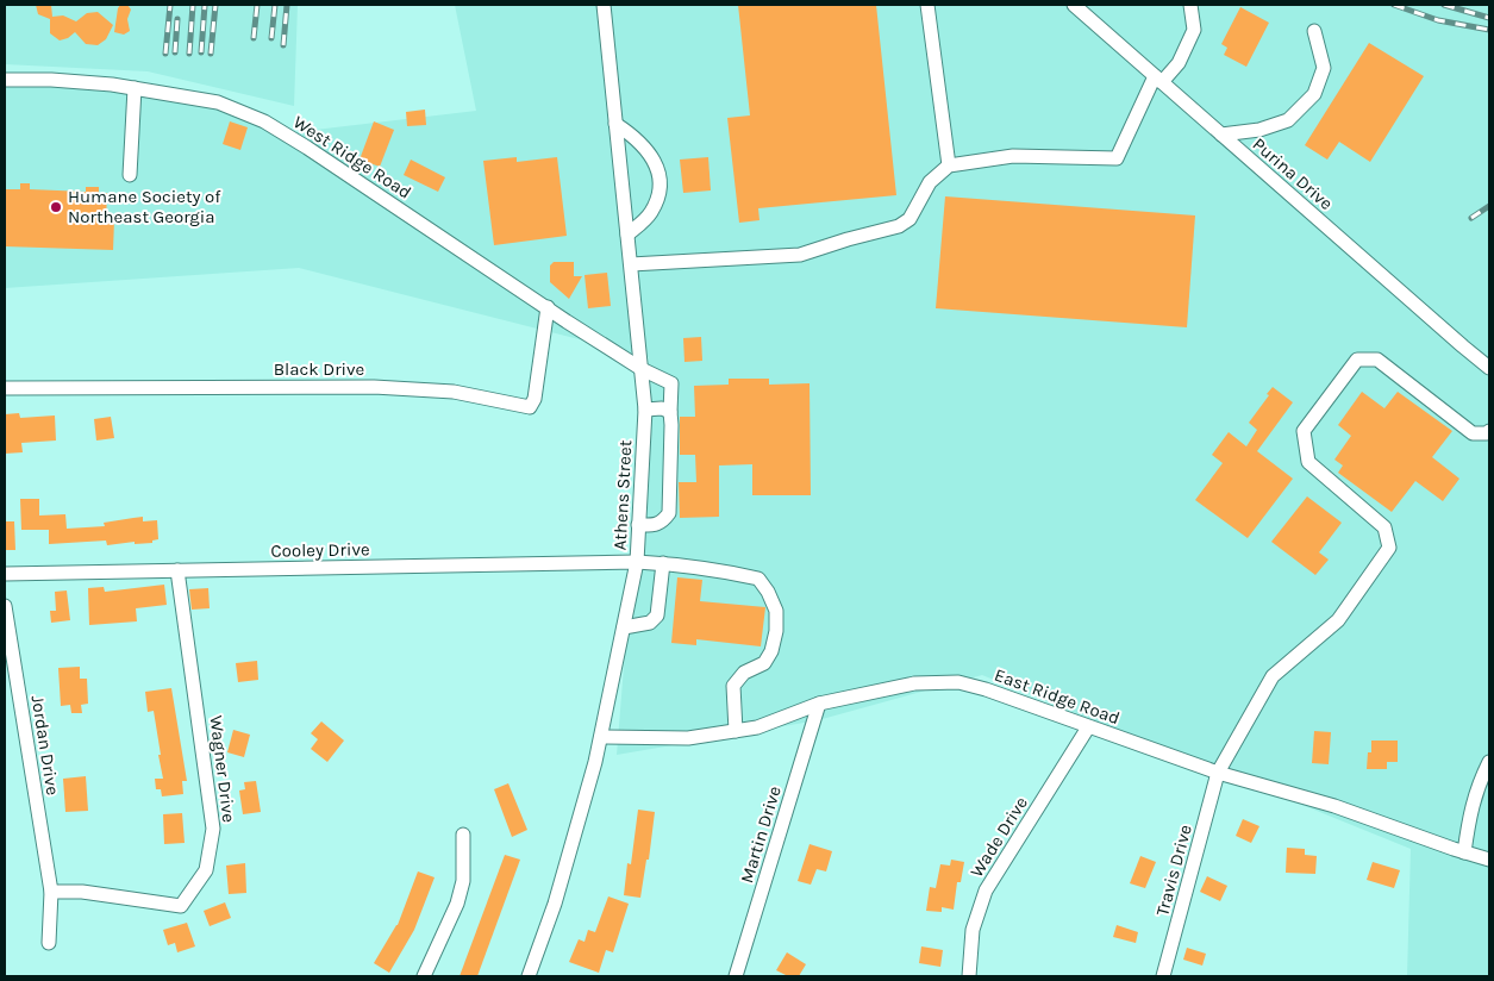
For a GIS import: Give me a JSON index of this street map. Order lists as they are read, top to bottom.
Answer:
{
  "streets": {
    "street": [
      "West Ridge Road",
      "Purina Drive",
      "Black Drive",
      "Athens Street",
      "Cooley Drive",
      "East Ridge Road",
      "Jordan Drive",
      "Wagner Drive",
      "Martin Drive",
      "Wade Drive",
      "Travis Drive"
    ]
  },
  "crossings": [
    ["West Ridge Road", "Black Drive"],
    ["West Ridge Road", "Athens Street"],
    ["Athens Street", "Cooley Drive"],
    ["Athens Street", "East Ridge Road"],
    ["Cooley Drive", "East Ridge Road"],
    ["Cooley Drive", "Wagner Drive"],
    ["East Ridge Road", "Martin Drive"],
    ["East Ridge Road", "Wade Drive"],
    ["East Ridge Road", "Travis Drive"],
    ["Jordan Drive", "Wagner Drive"]
  ],
  "places": ["Humane Society of Northeast Georgia"]
}
